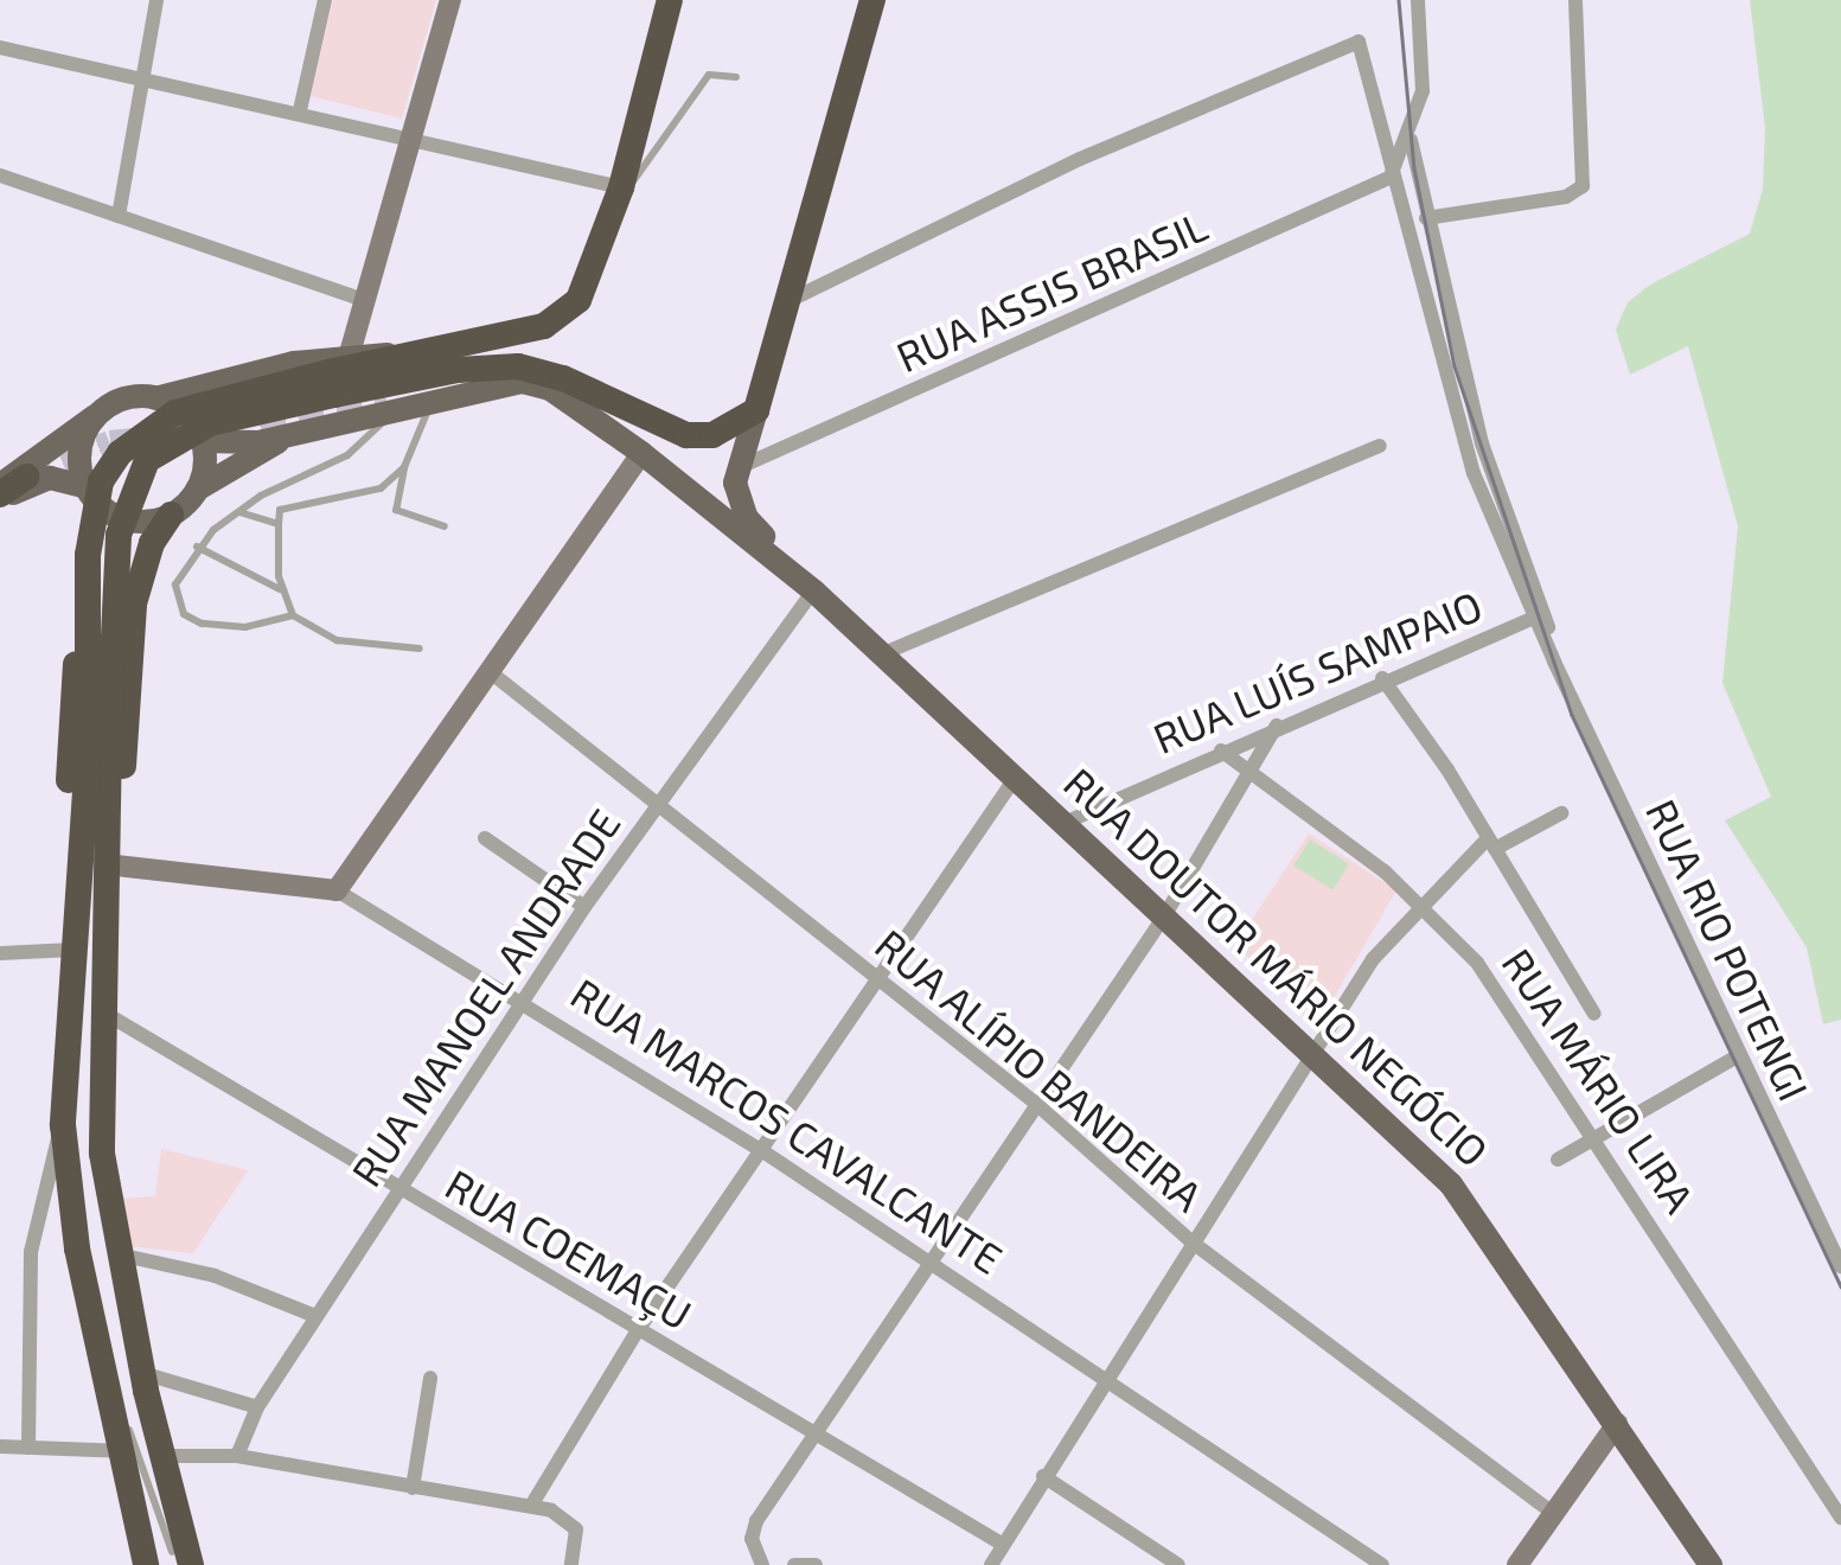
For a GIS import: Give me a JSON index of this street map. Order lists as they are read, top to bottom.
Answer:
{
  "streets": {
    "main road": ["RUA DOUTOR MÁRIO NEGÓCIO"],
    "street": [
      "RUA ASSIS BRASIL",
      "RUA LUÍS SAMPAIO",
      "RUA RIO POTENGI",
      "RUA MANOEL ANDRADE",
      "RUA ALÍPIO BANDEIRA",
      "RUA MÁRIO LIRA",
      "RUA MARCOS CAVALCANTE",
      "RUA COEMAÇU"
    ]
  },
  "crossings": [
    ["RUA ASSIS BRASIL", "RUA RIO POTENGI"],
    ["RUA ASSIS BRASIL", "RUA DOUTOR MÁRIO NEGÓCIO"],
    ["RUA LUÍS SAMPAIO", "RUA RIO POTENGI"],
    ["RUA LUÍS SAMPAIO", "RUA DOUTOR MÁRIO NEGÓCIO"],
    ["RUA LUÍS SAMPAIO", "RUA MÁRIO LIRA"],
    ["RUA DOUTOR MÁRIO NEGÓCIO", "RUA MANOEL ANDRADE"],
    ["RUA MANOEL ANDRADE", "RUA ALÍPIO BANDEIRA"],
    ["RUA MANOEL ANDRADE", "RUA MARCOS CAVALCANTE"],
    ["RUA MANOEL ANDRADE", "RUA COEMAÇU"]
  ]
}
